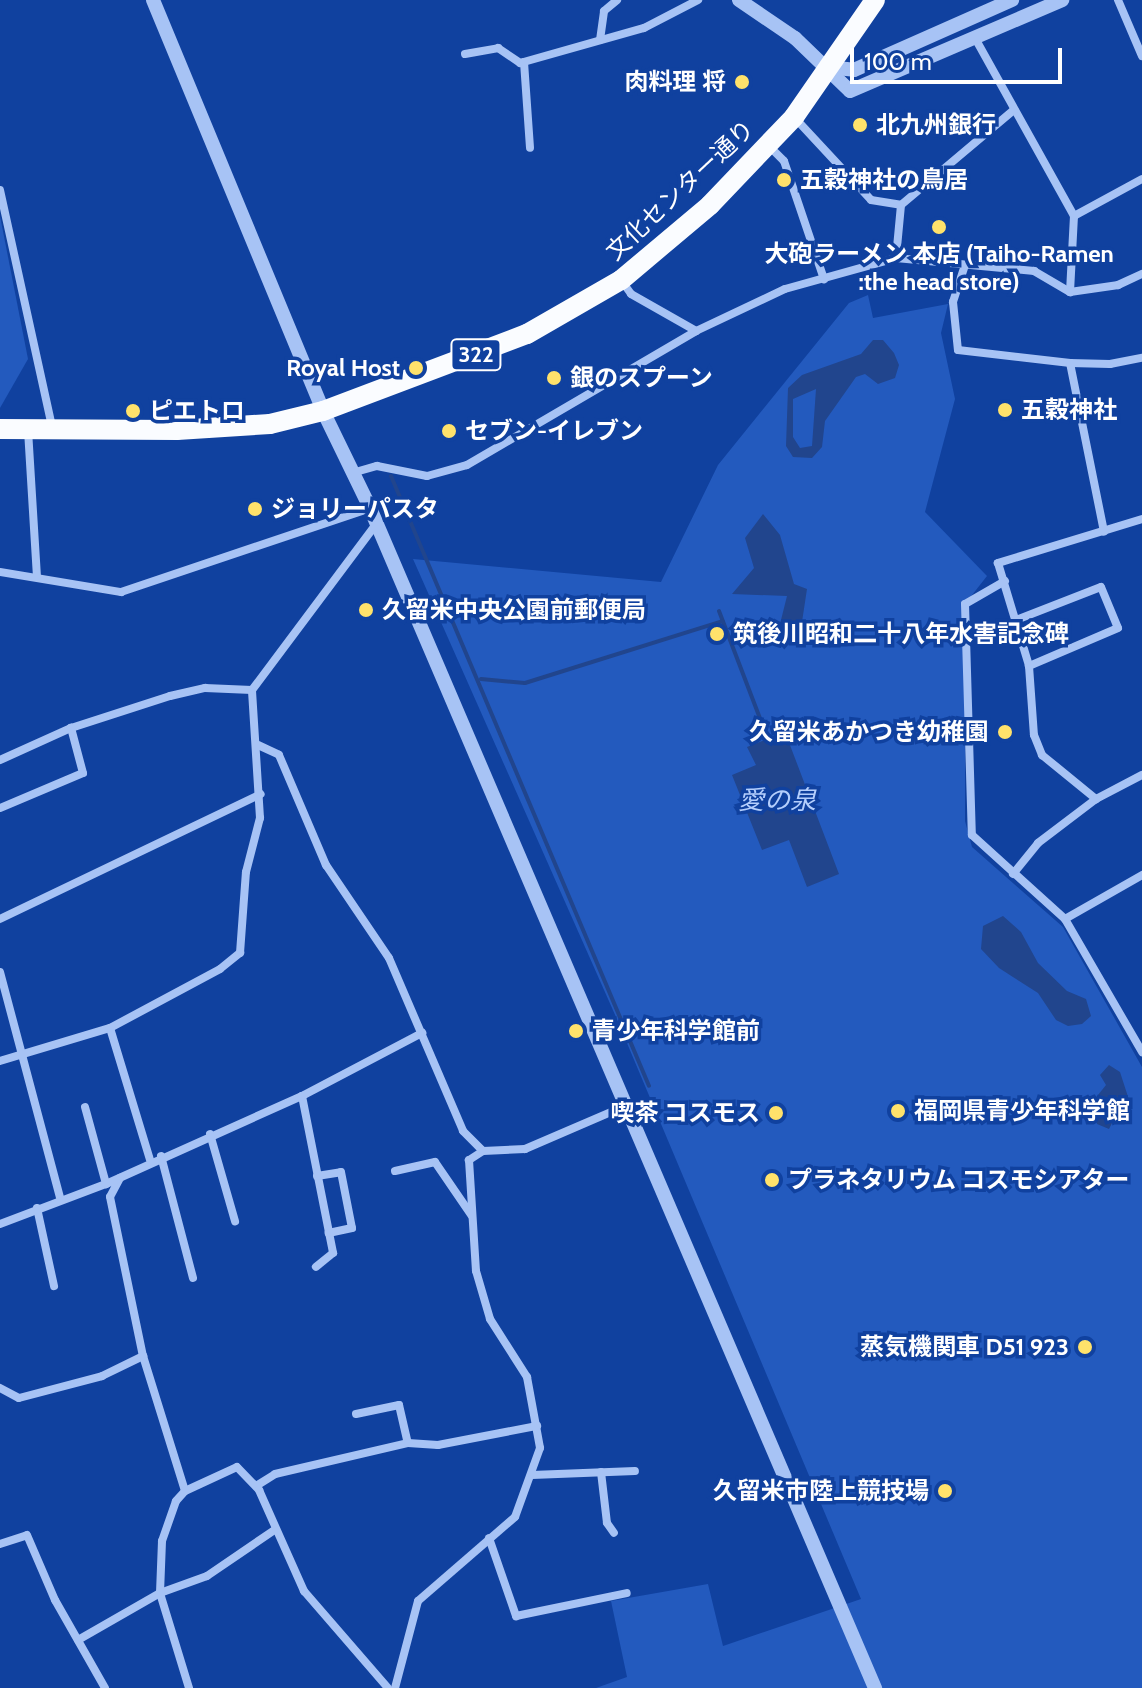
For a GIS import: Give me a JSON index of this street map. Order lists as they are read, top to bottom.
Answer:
{
  "streets": {
    "highway": ["文化センター通り", "322"]
  },
  "water": ["愛の泉"],
  "places": [
    "肉料理 将",
    "北九州銀行",
    "五穀神社の鳥居",
    "大砲ラーメン 本店 (Taiho-Ramen :the head store)",
    "Royal Host",
    "銀のスプーン",
    "五穀神社",
    "ピエトロ",
    "セブン-イレブン",
    "ジョリーパスタ",
    "久留米中央公園前郵便局",
    "筑後川昭和二十八年水害記念碑",
    "久留米あかつき幼稚園",
    "青少年科学館前",
    "福岡県青少年科学館",
    "喫茶 コスモス",
    "プラネタリウム コスモシアター",
    "蒸気機関車 D51 923",
    "久留米市陸上競技場"
  ],
  "scale_bar": "100 m"
}
